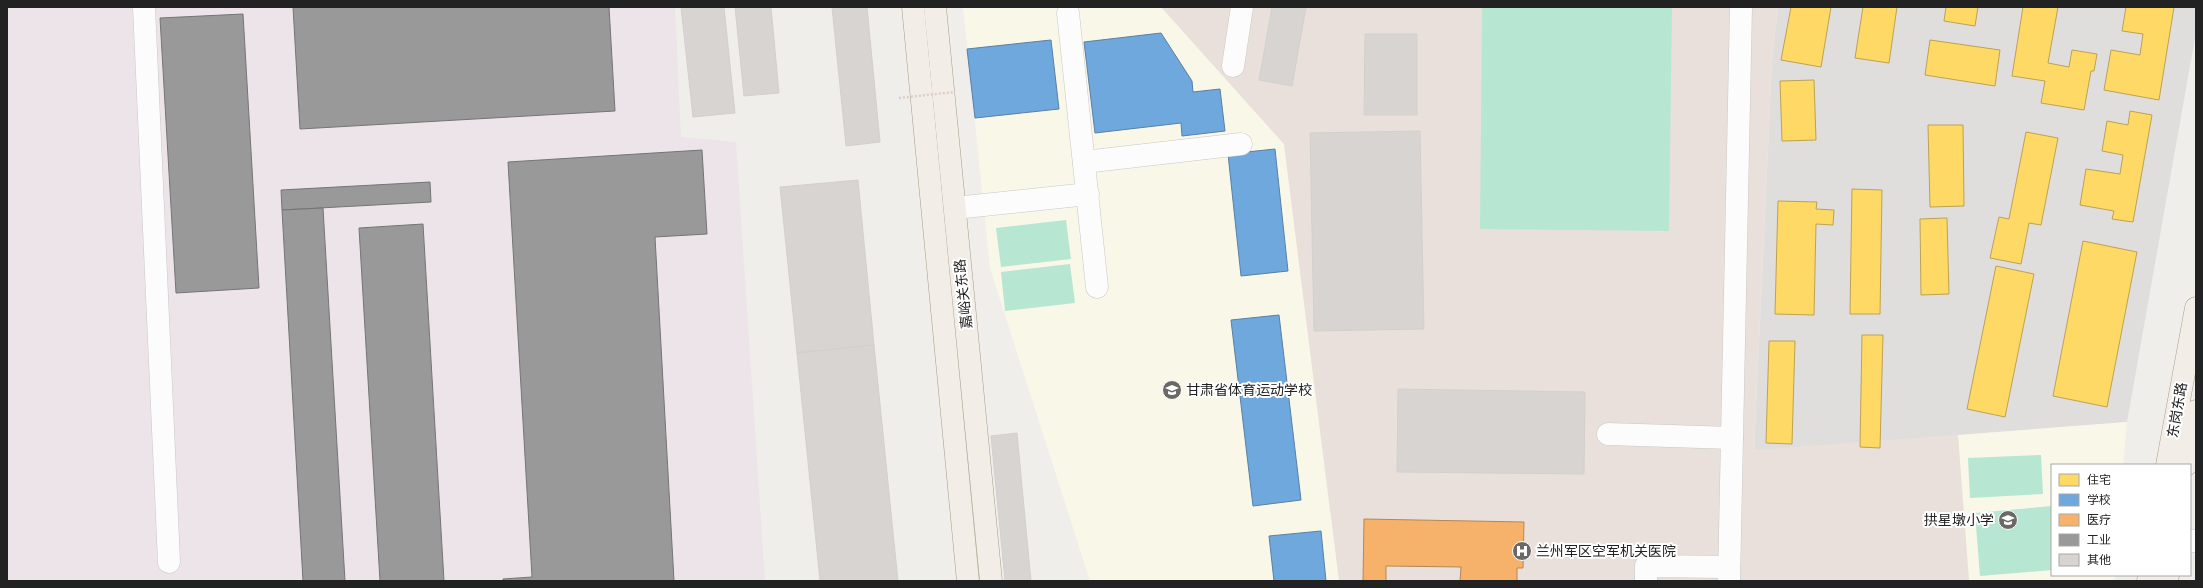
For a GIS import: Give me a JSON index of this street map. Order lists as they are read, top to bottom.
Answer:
{
  "streets": {
    "main road": ["嘉峪关东路", "东岗东路"]
  },
  "places": {
    "school or university": ["甘肃省体育运动学校", "拱星墩小学"],
    "hospital": ["兰州军区空军机关医院"]
  },
  "legend": [
    "住宅",
    "学校",
    "医疗",
    "工业",
    "其他"
  ]
}
